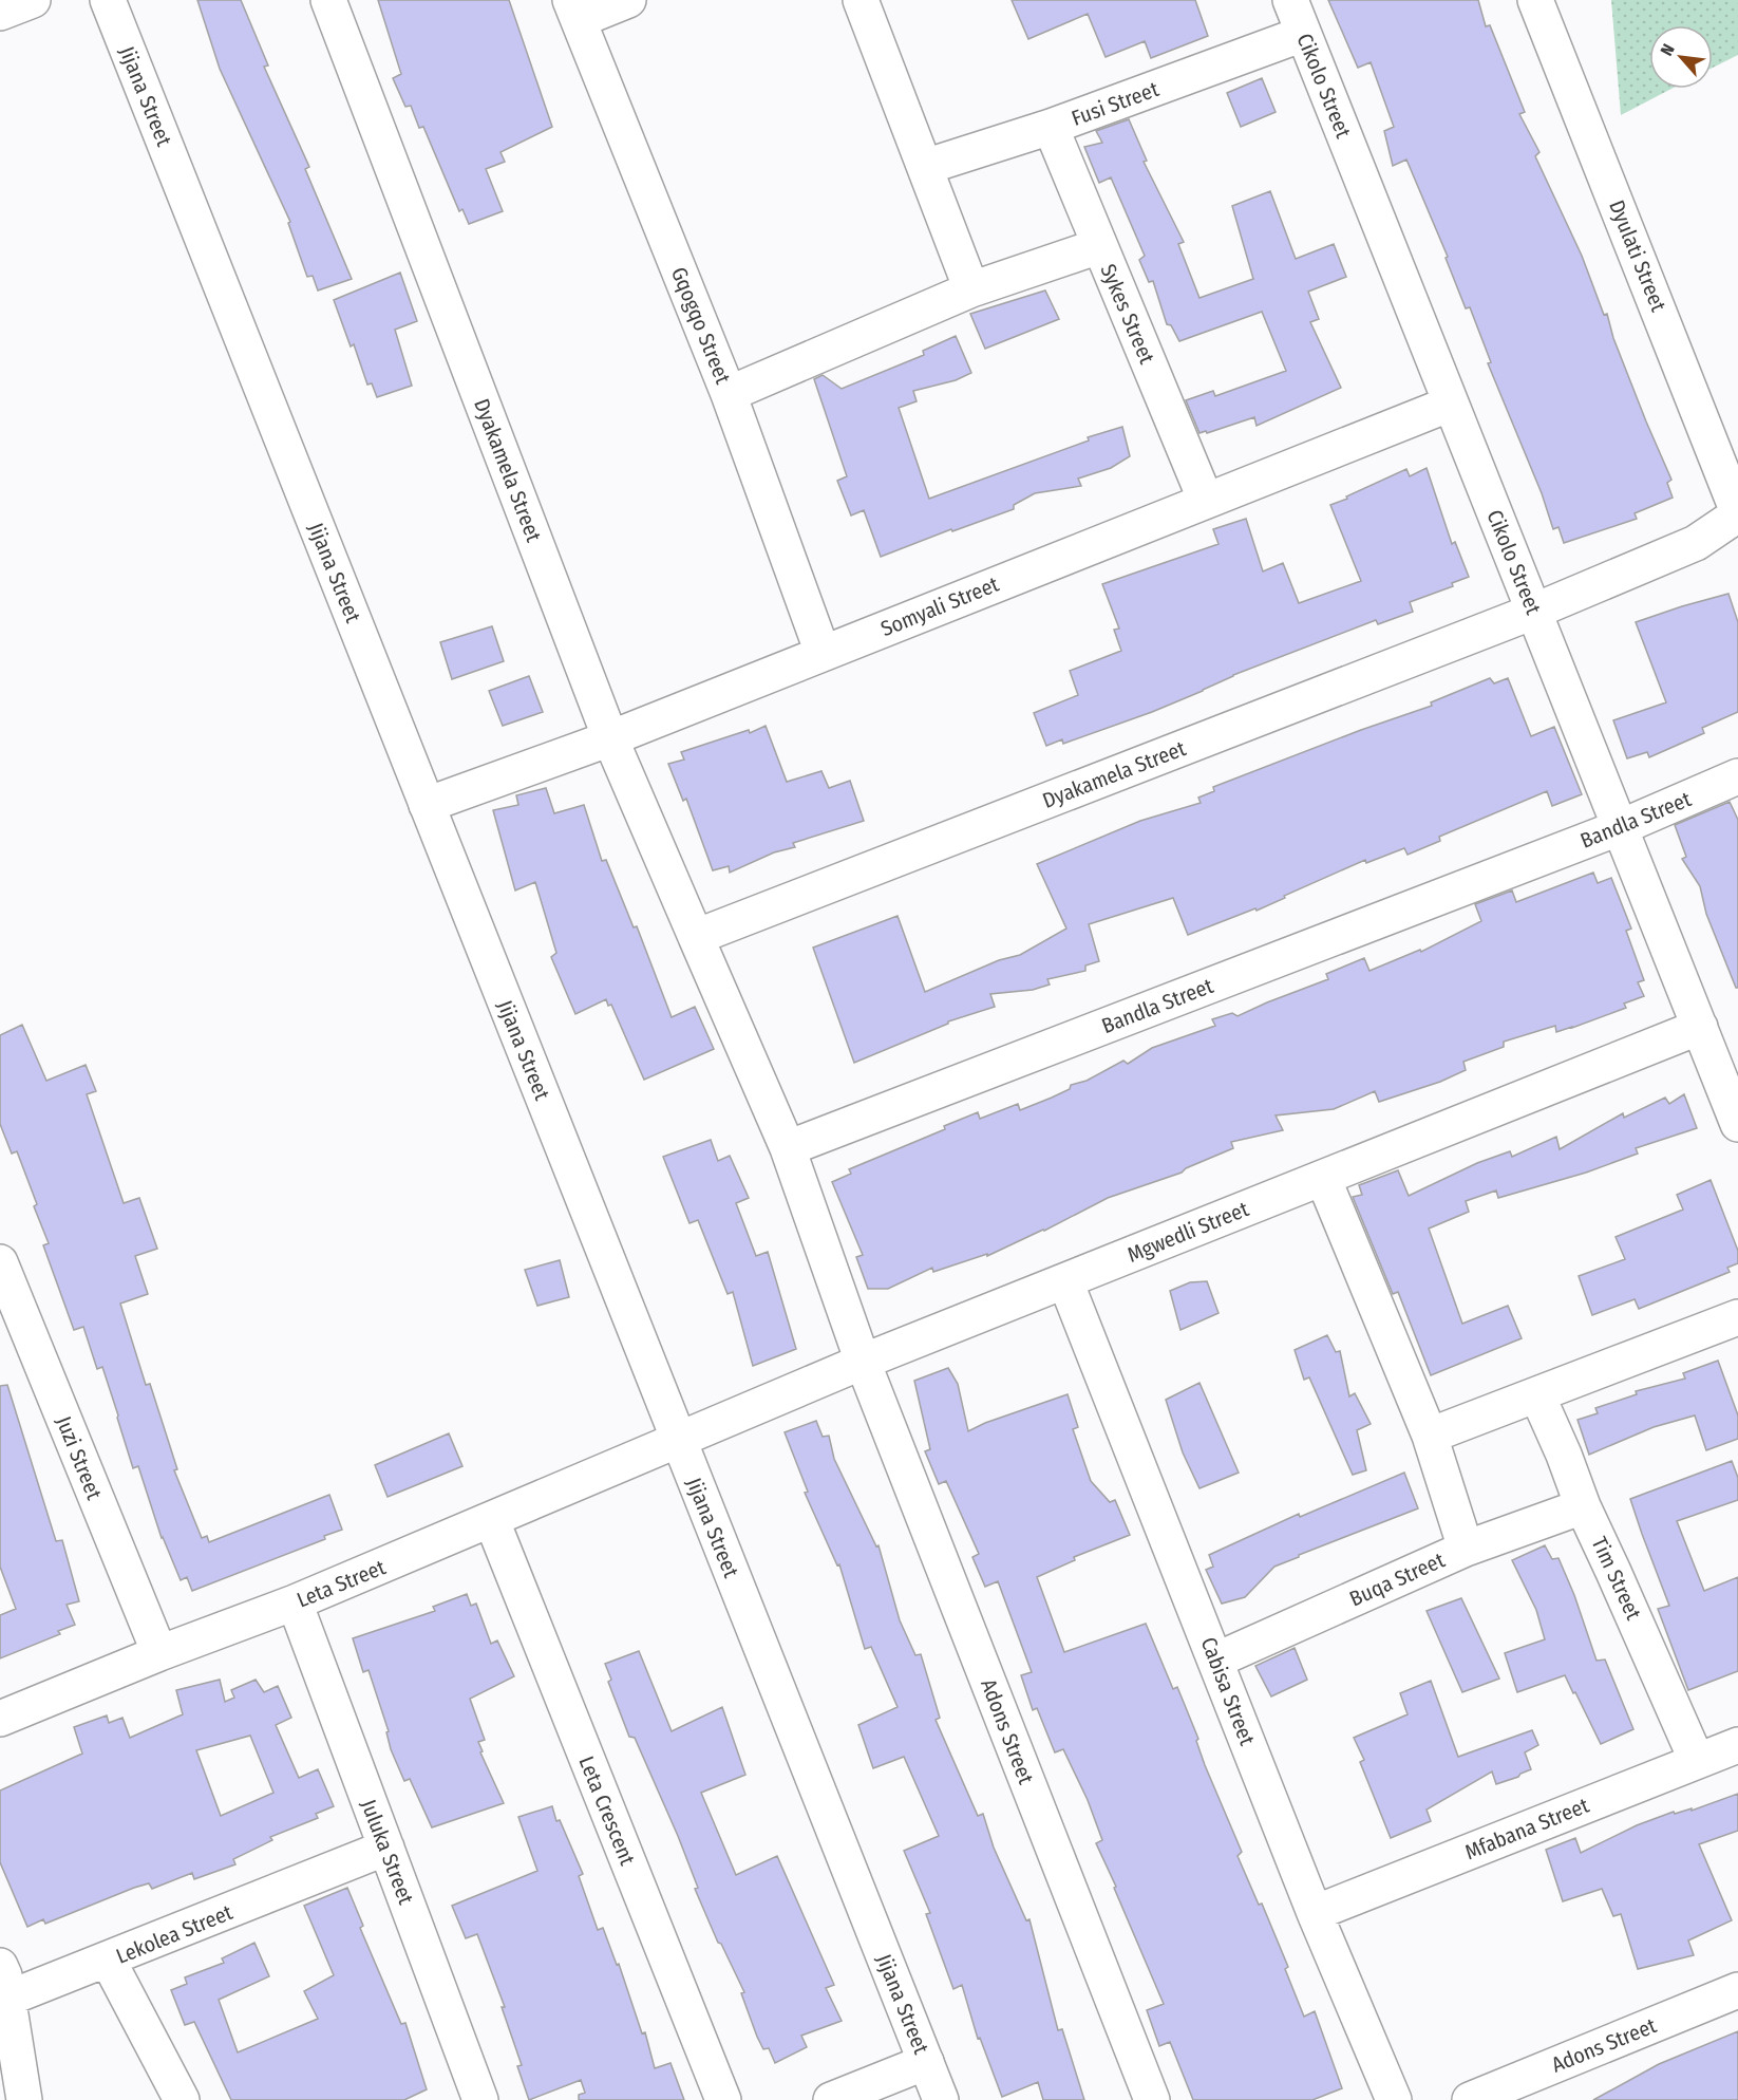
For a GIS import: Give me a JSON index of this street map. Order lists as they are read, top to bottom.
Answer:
{
  "streets": {
    "street": [
      "Cikolo Street",
      "Jijana Street",
      "Fusi Street",
      "Dyulati Street",
      "Sykes Street",
      "Gqogqo Street",
      "Dyakamela Street",
      "Somyali Street",
      "Bandla Street",
      "Mgwedli Street",
      "Juzi Street",
      "Tim Street",
      "Buqa Street",
      "Leta Street",
      "Cabisa Street",
      "Adons Street",
      "Leta Crescent",
      "Mfabana Street",
      "Juluka Street",
      "Lekolea Street"
    ]
  },
  "crossings": [
    ["Cikolo Street", "Fusi Street"],
    ["Cikolo Street", "Dyulati Street"],
    ["Cikolo Street", "Dyakamela Street"],
    ["Cikolo Street", "Somyali Street"],
    ["Cikolo Street", "Bandla Street"],
    ["Cikolo Street", "Mgwedli Street"],
    ["Jijana Street", "Somyali Street"],
    ["Jijana Street", "Mgwedli Street"],
    ["Jijana Street", "Leta Street"],
    ["Fusi Street", "Sykes Street"],
    ["Dyulati Street", "Dyakamela Street"],
    ["Sykes Street", "Somyali Street"],
    ["Gqogqo Street", "Somyali Street"],
    ["Dyakamela Street", "Somyali Street"],
    ["Dyakamela Street", "Bandla Street"],
    ["Mgwedli Street", "Leta Street"],
    ["Mgwedli Street", "Cabisa Street"],
    ["Mgwedli Street", "Adons Street"],
    ["Juzi Street", "Leta Street"],
    ["Tim Street", "Buqa Street"],
    ["Tim Street", "Mfabana Street"],
    ["Buqa Street", "Cabisa Street"],
    ["Leta Street", "Leta Crescent"],
    ["Leta Street", "Juluka Street"],
    ["Cabisa Street", "Mfabana Street"],
    ["Juluka Street", "Lekolea Street"]
  ],
  "north": "top left"
}
